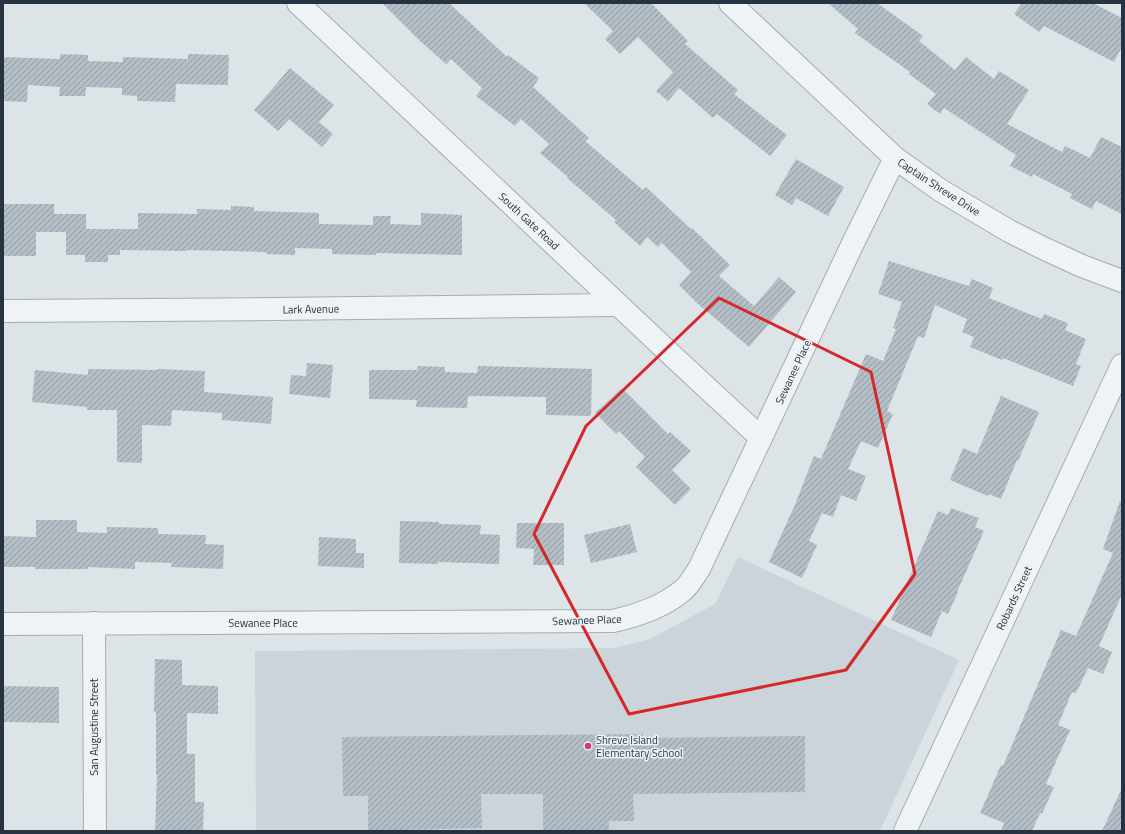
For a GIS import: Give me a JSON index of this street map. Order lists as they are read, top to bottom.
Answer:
{
  "streets": {
    "street": [
      "Captain Shreve Drive",
      "South Gate Road",
      "Lark Avenue",
      "Sewanee Place",
      "Robards Street",
      "San Augustine Street"
    ]
  },
  "crossings": [
    ["Captain Shreve Drive", "Sewanee Place"],
    ["South Gate Road", "Lark Avenue"],
    ["South Gate Road", "Sewanee Place"],
    ["Sewanee Place", "San Augustine Street"]
  ],
  "places": ["Shreve Island Elementary School"]
}
